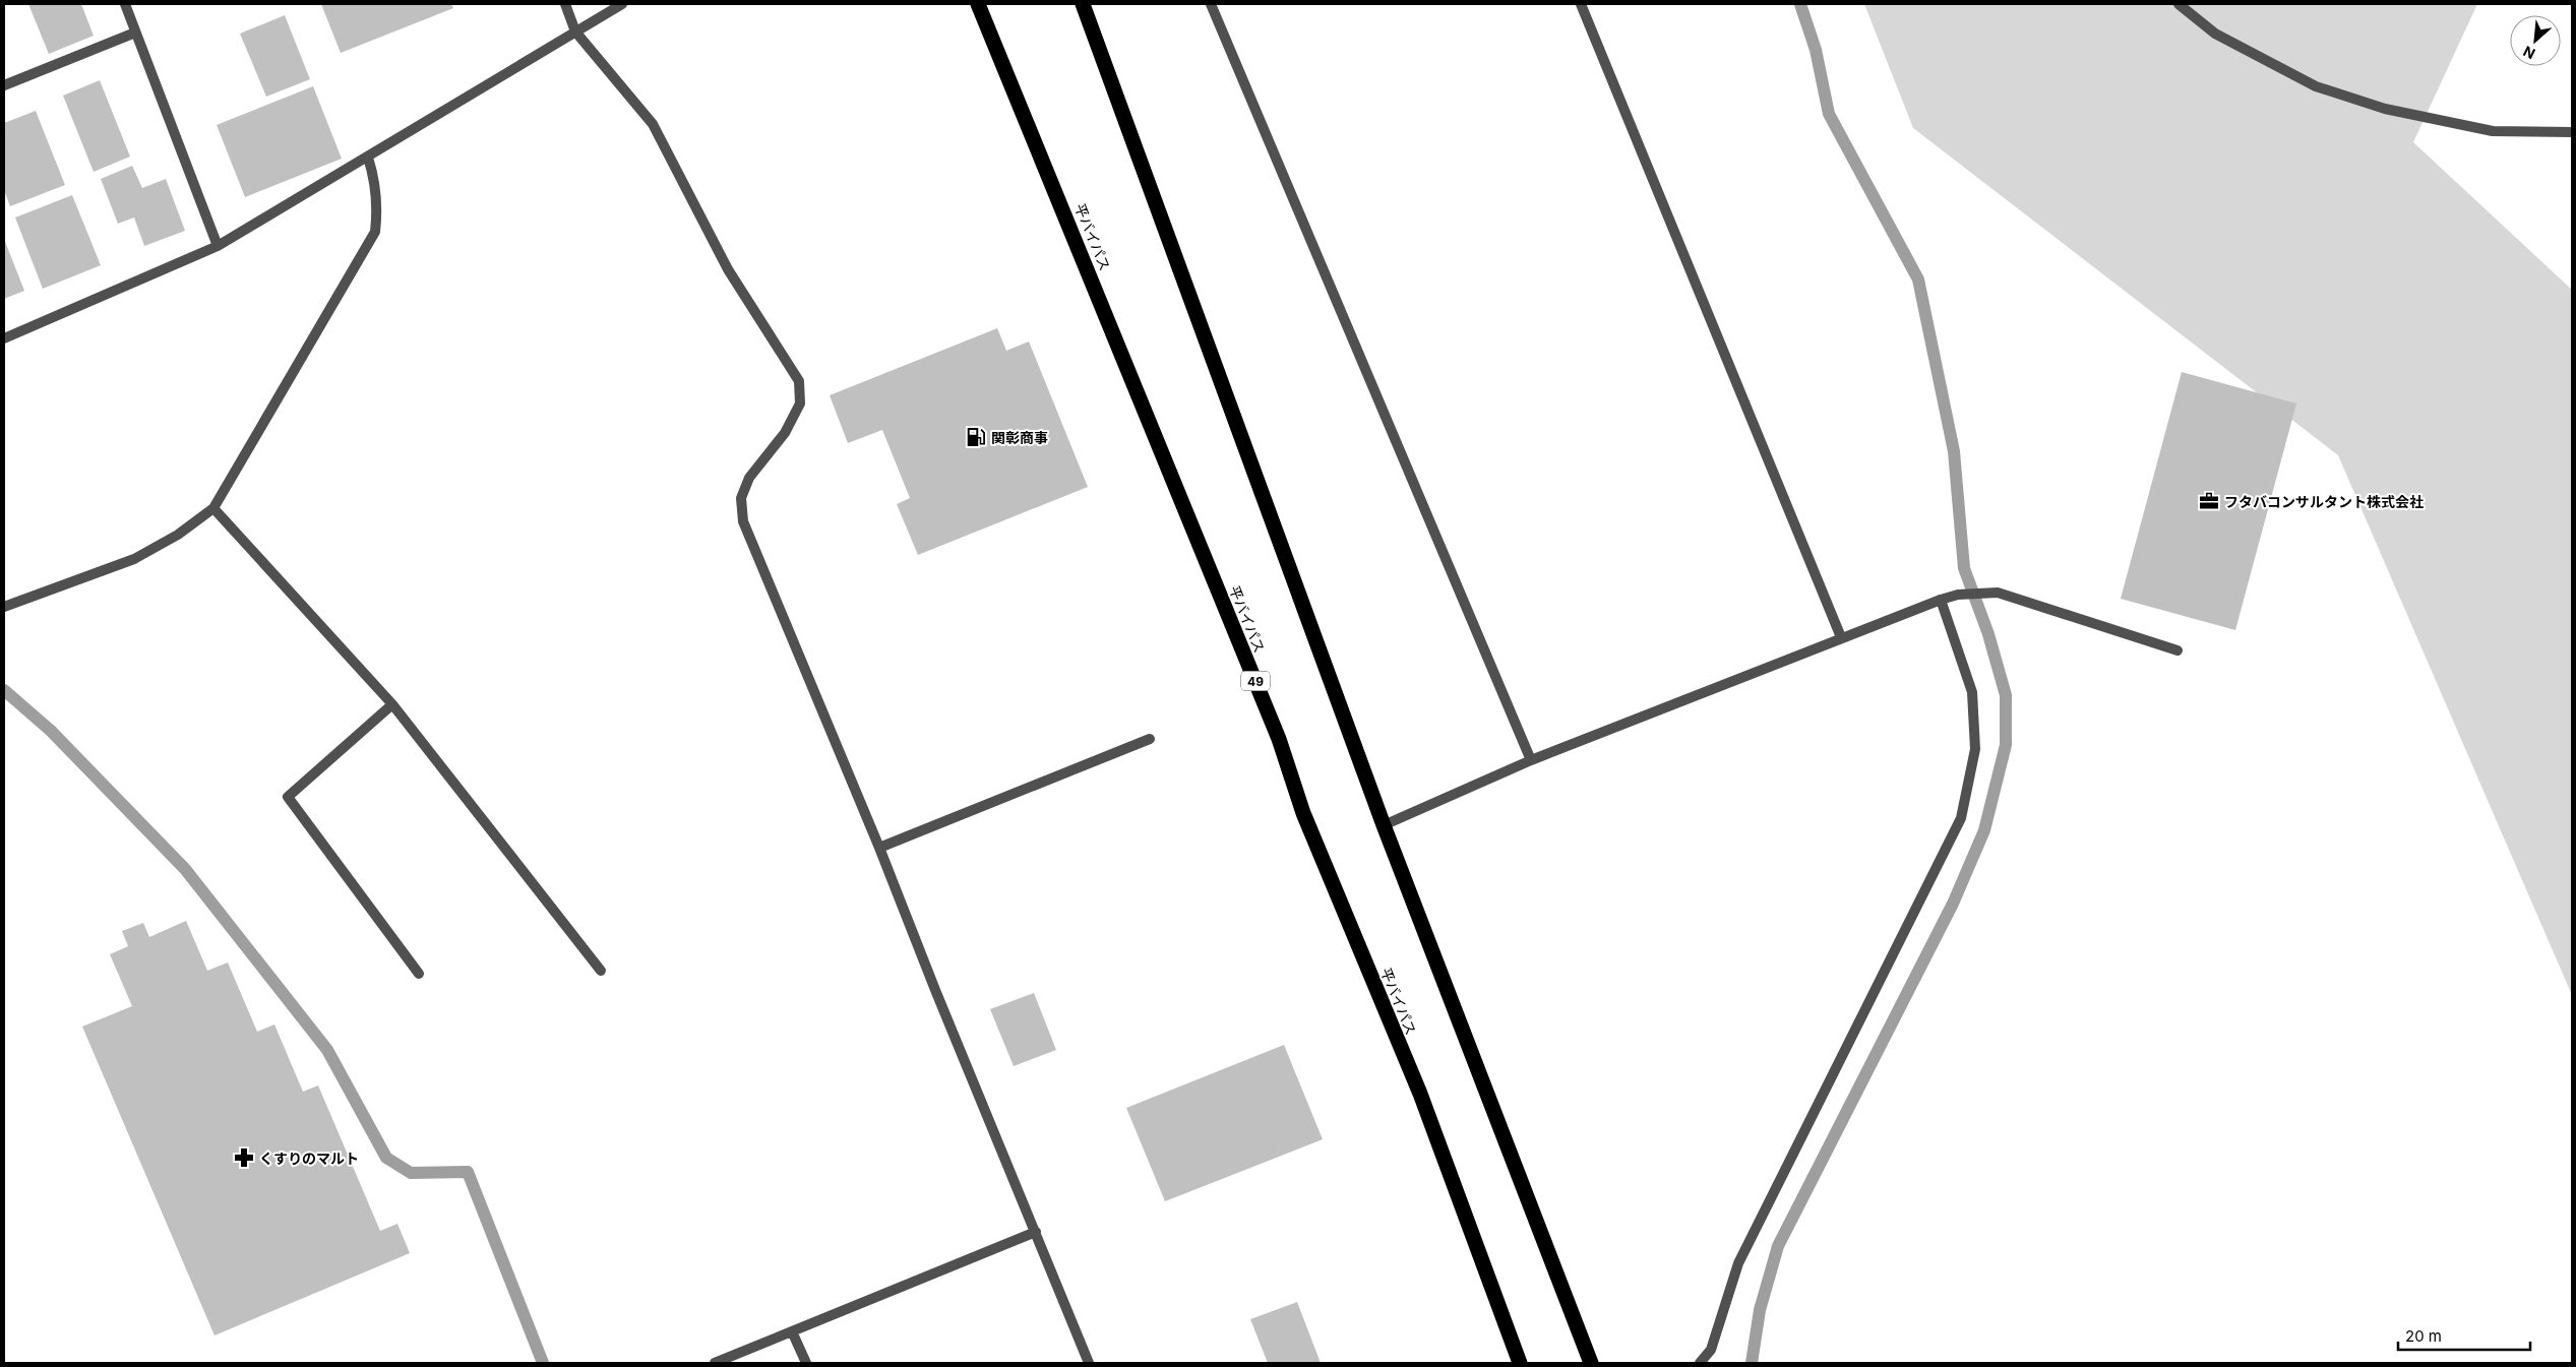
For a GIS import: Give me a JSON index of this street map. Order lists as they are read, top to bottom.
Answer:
{
  "streets": {
    "highway": ["平バイパス", "49"]
  },
  "places": {
    "fuel station": ["関彰商事"],
    "office": ["フタバコンサルタント株式会社"],
    "pharmacy": ["くすりのマルト"]
  },
  "scale_bar": "20 m",
  "north": "bottom left"
}
